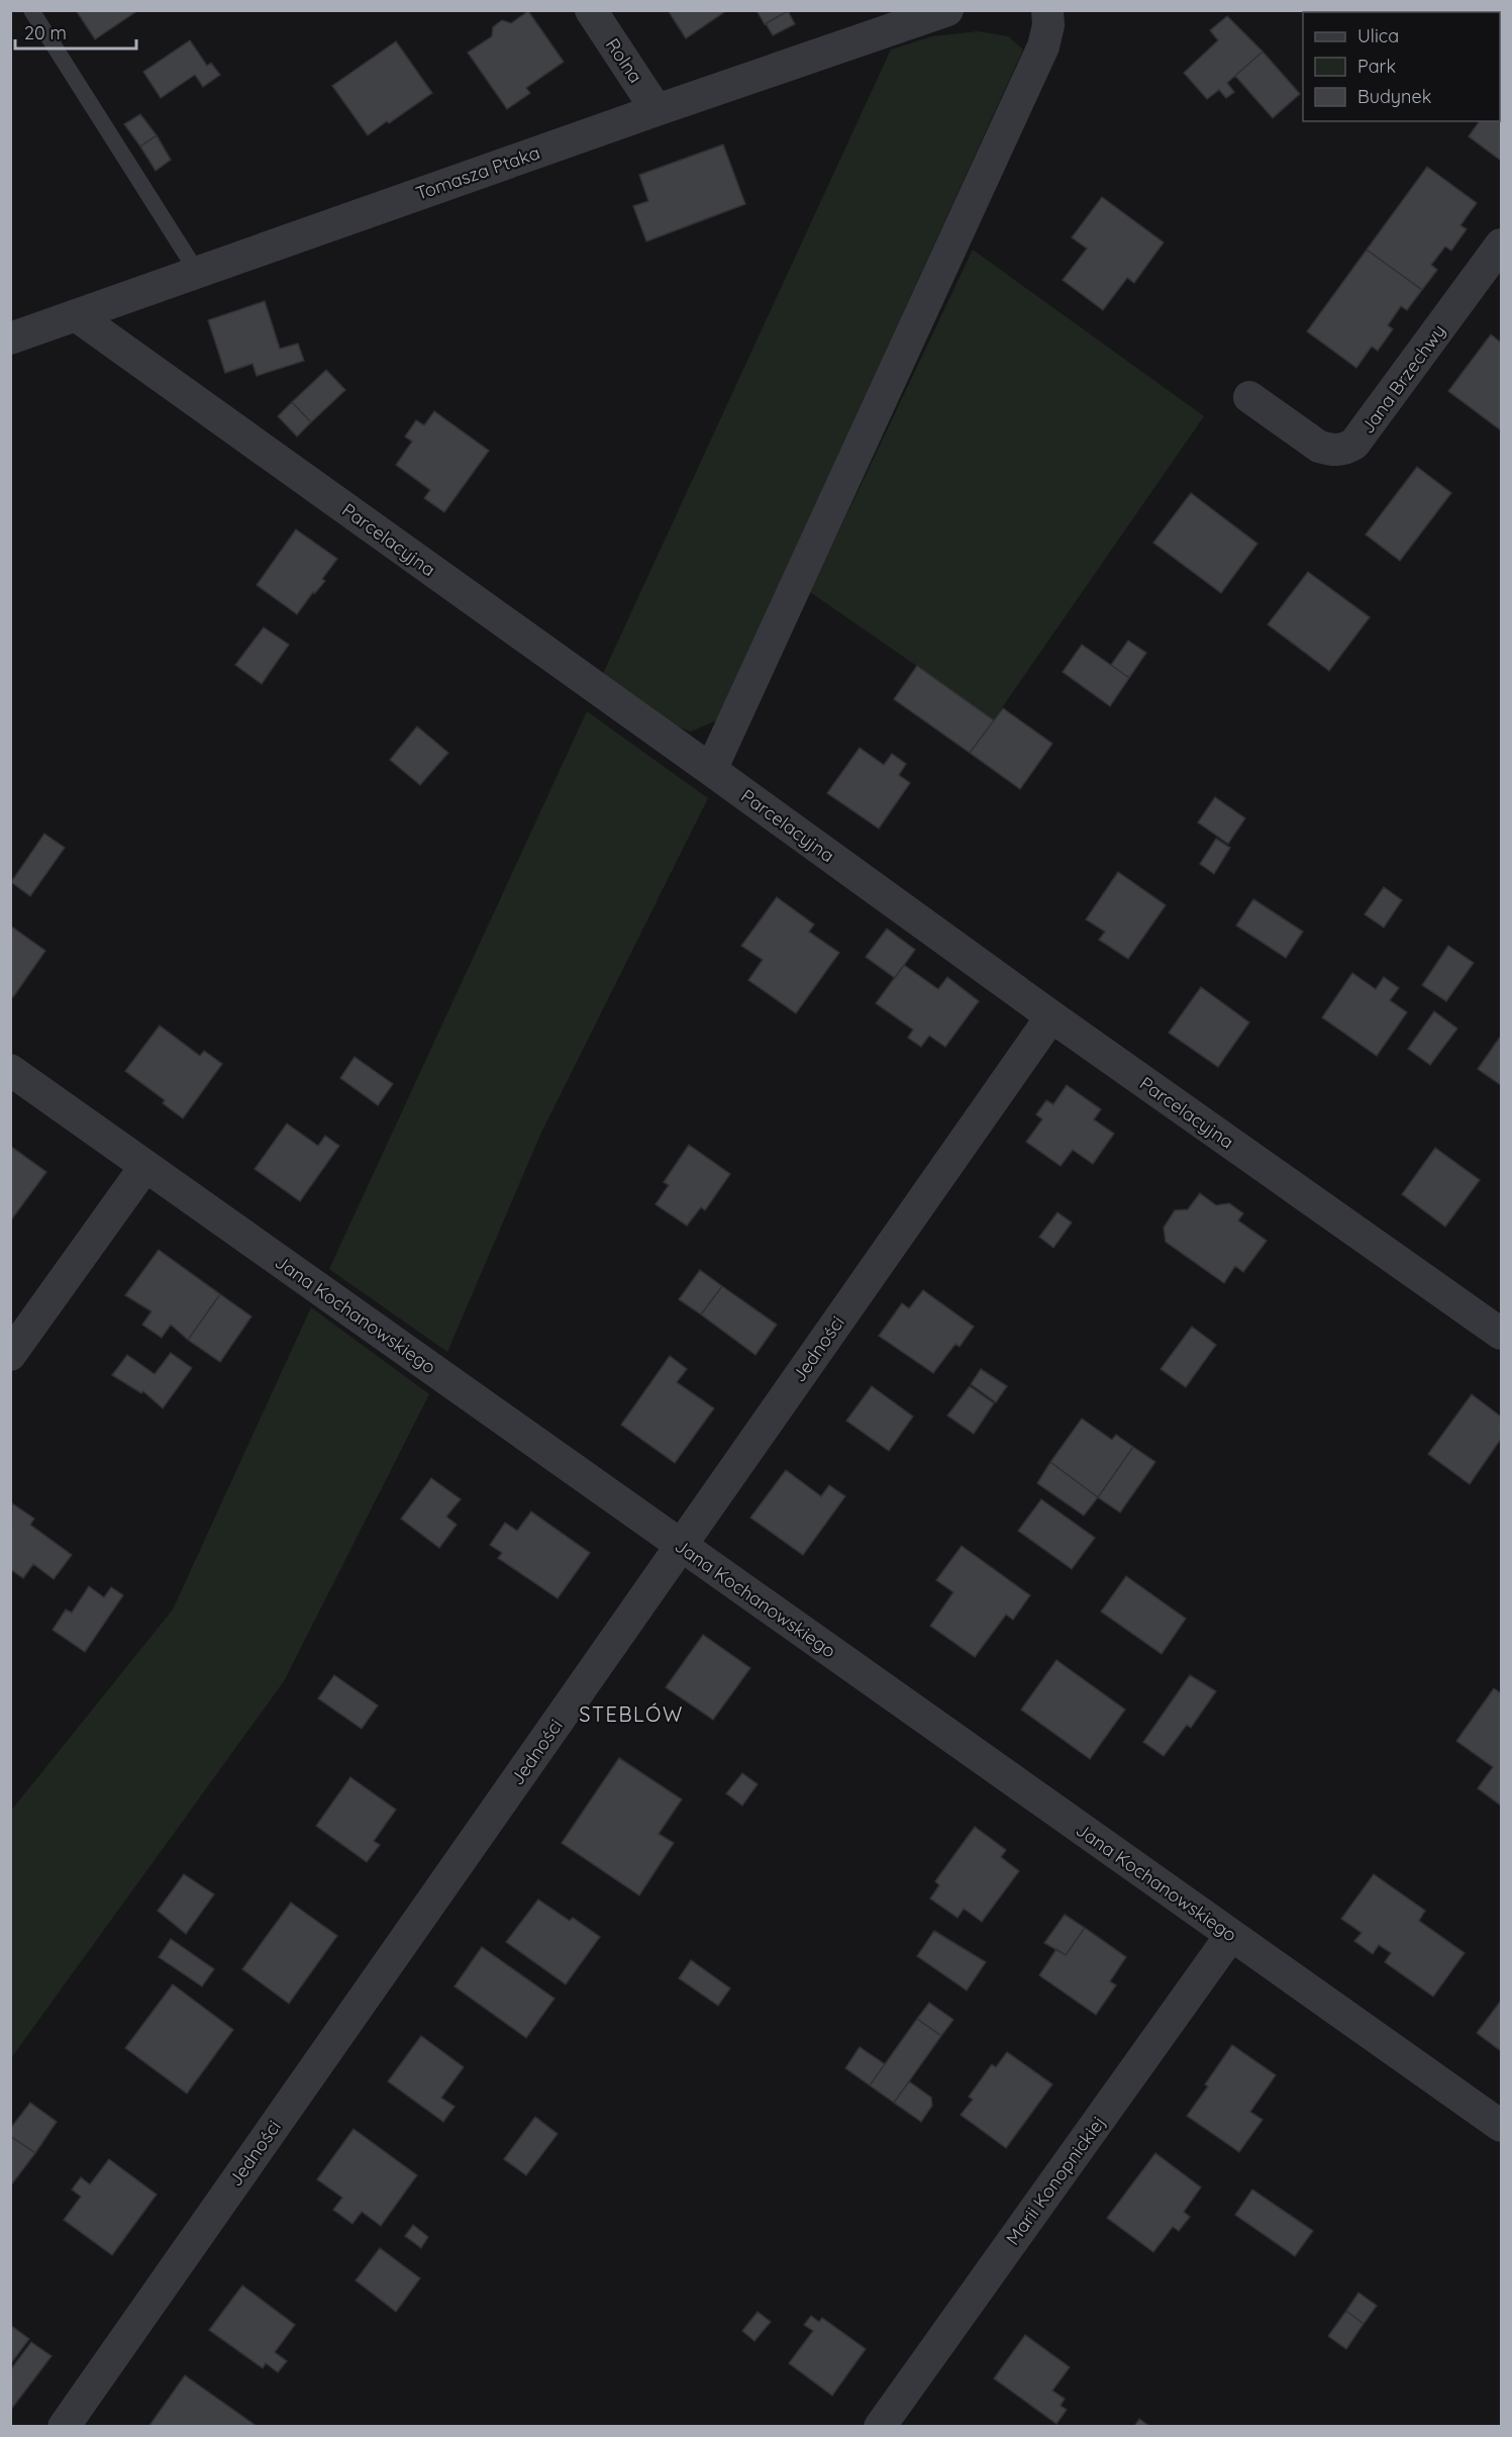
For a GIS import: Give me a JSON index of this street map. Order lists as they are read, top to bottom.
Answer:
{
  "streets": {
    "street": [
      "Rolna",
      "Tomasza Ptaka",
      "Jana Brzechwy",
      "Parcelacyjna",
      "Jana Kochanowskiego",
      "Jedności",
      "Marii Konopnickiej"
    ]
  },
  "crossings": [
    ["Rolna", "Tomasza Ptaka"],
    ["Tomasza Ptaka", "Parcelacyjna"],
    ["Parcelacyjna", "Jedności"],
    ["Jana Kochanowskiego", "Jedności"],
    ["Jana Kochanowskiego", "Marii Konopnickiej"]
  ],
  "districts": ["STEBLÓW"],
  "legend": ["Ulica", "Park", "Budynek"],
  "scale_bar": "20 m"
}
